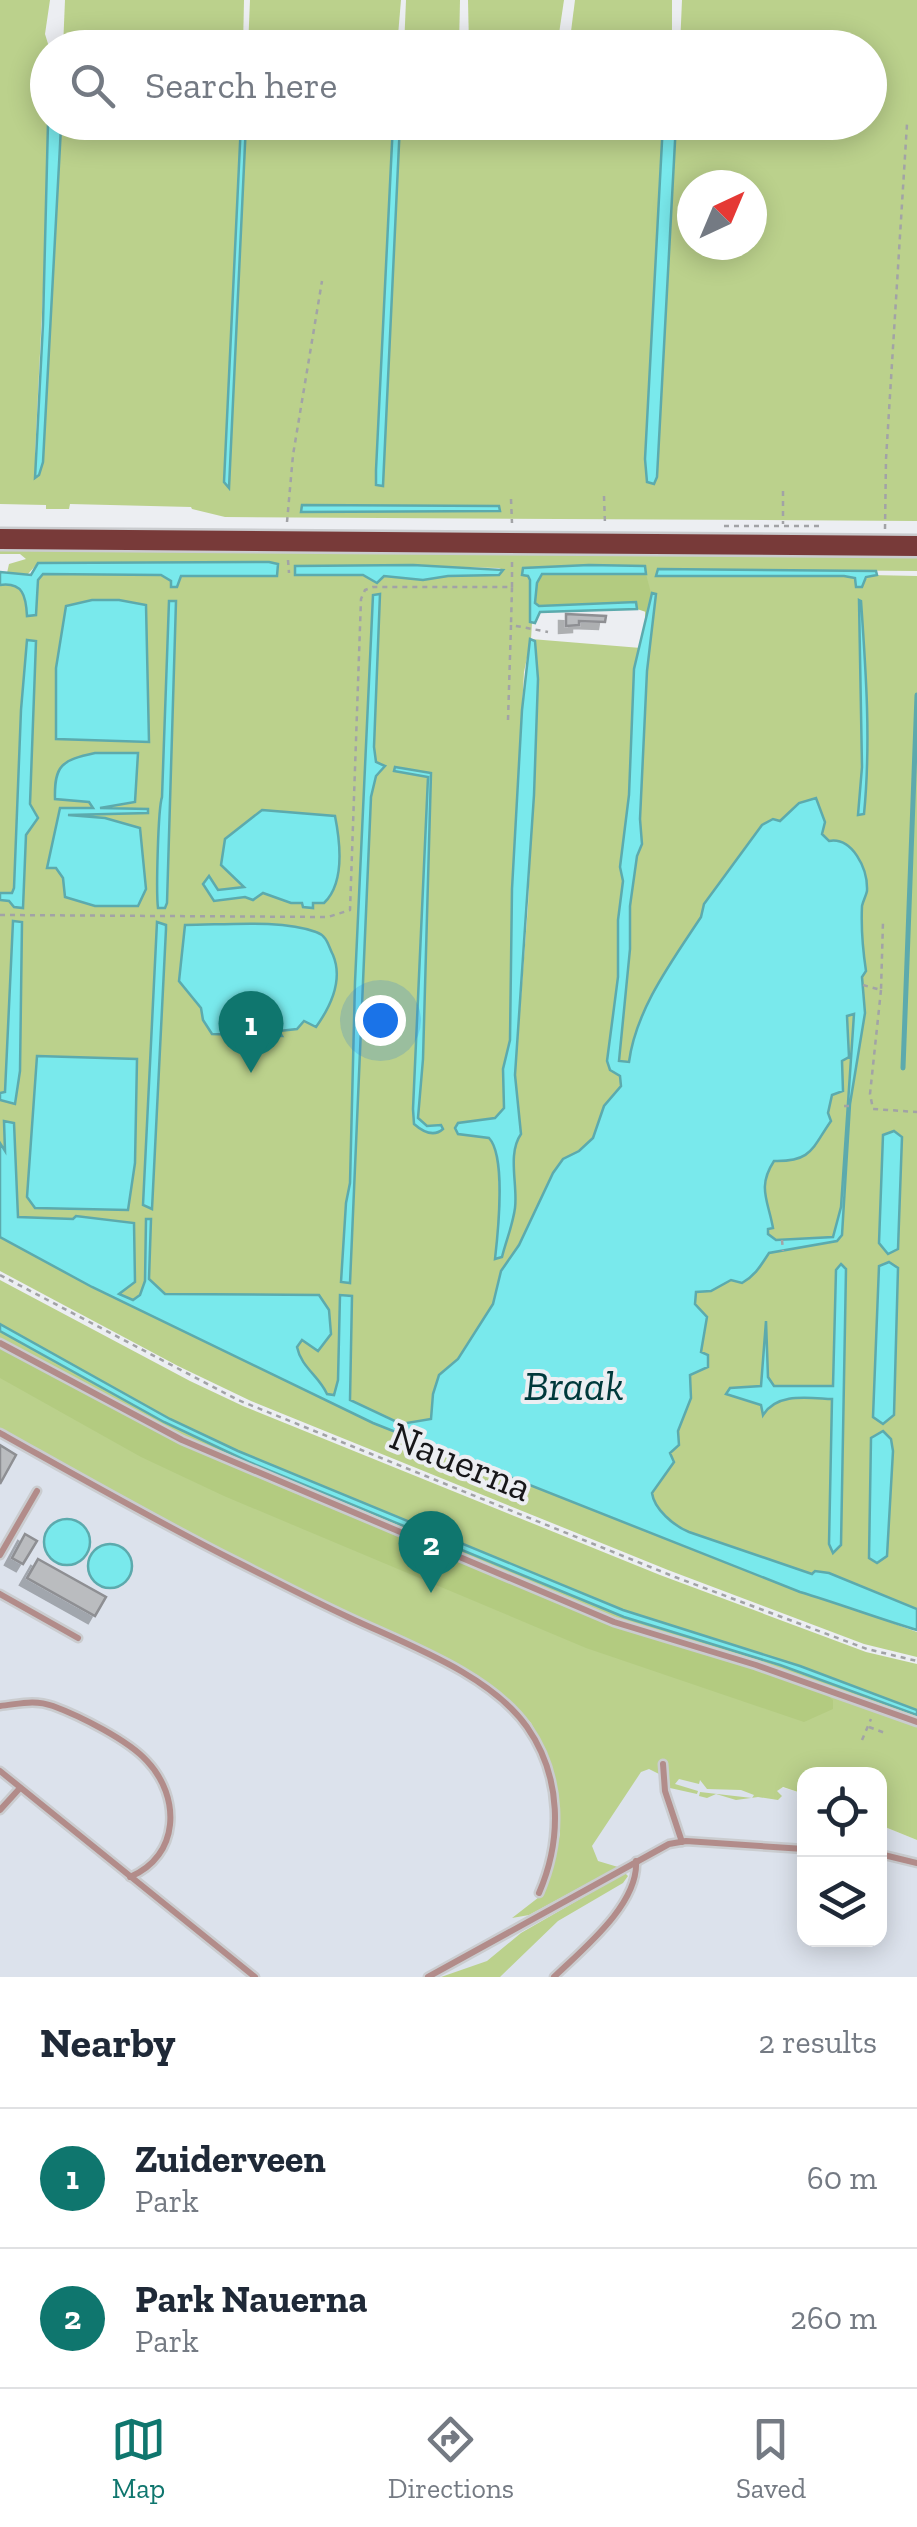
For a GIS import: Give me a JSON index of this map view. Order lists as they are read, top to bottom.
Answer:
{
  "streets": {
    "path": ["Nauerna"]
  },
  "water": ["Braak"],
  "north": "top right",
  "page": {
    "search": "Search here",
    "pins": ["1", "2"],
    "heading": ["Nearby", "2 results"],
    "list": [
      {
        "mark": "1",
        "name": "Zuiderveen",
        "note": "Park",
        "value": "60 m"
      },
      {
        "mark": "2",
        "name": "Park Nauerna",
        "note": "Park",
        "value": "260 m"
      }
    ],
    "nav": ["Map", "Directions", "Saved"]
  }
}
